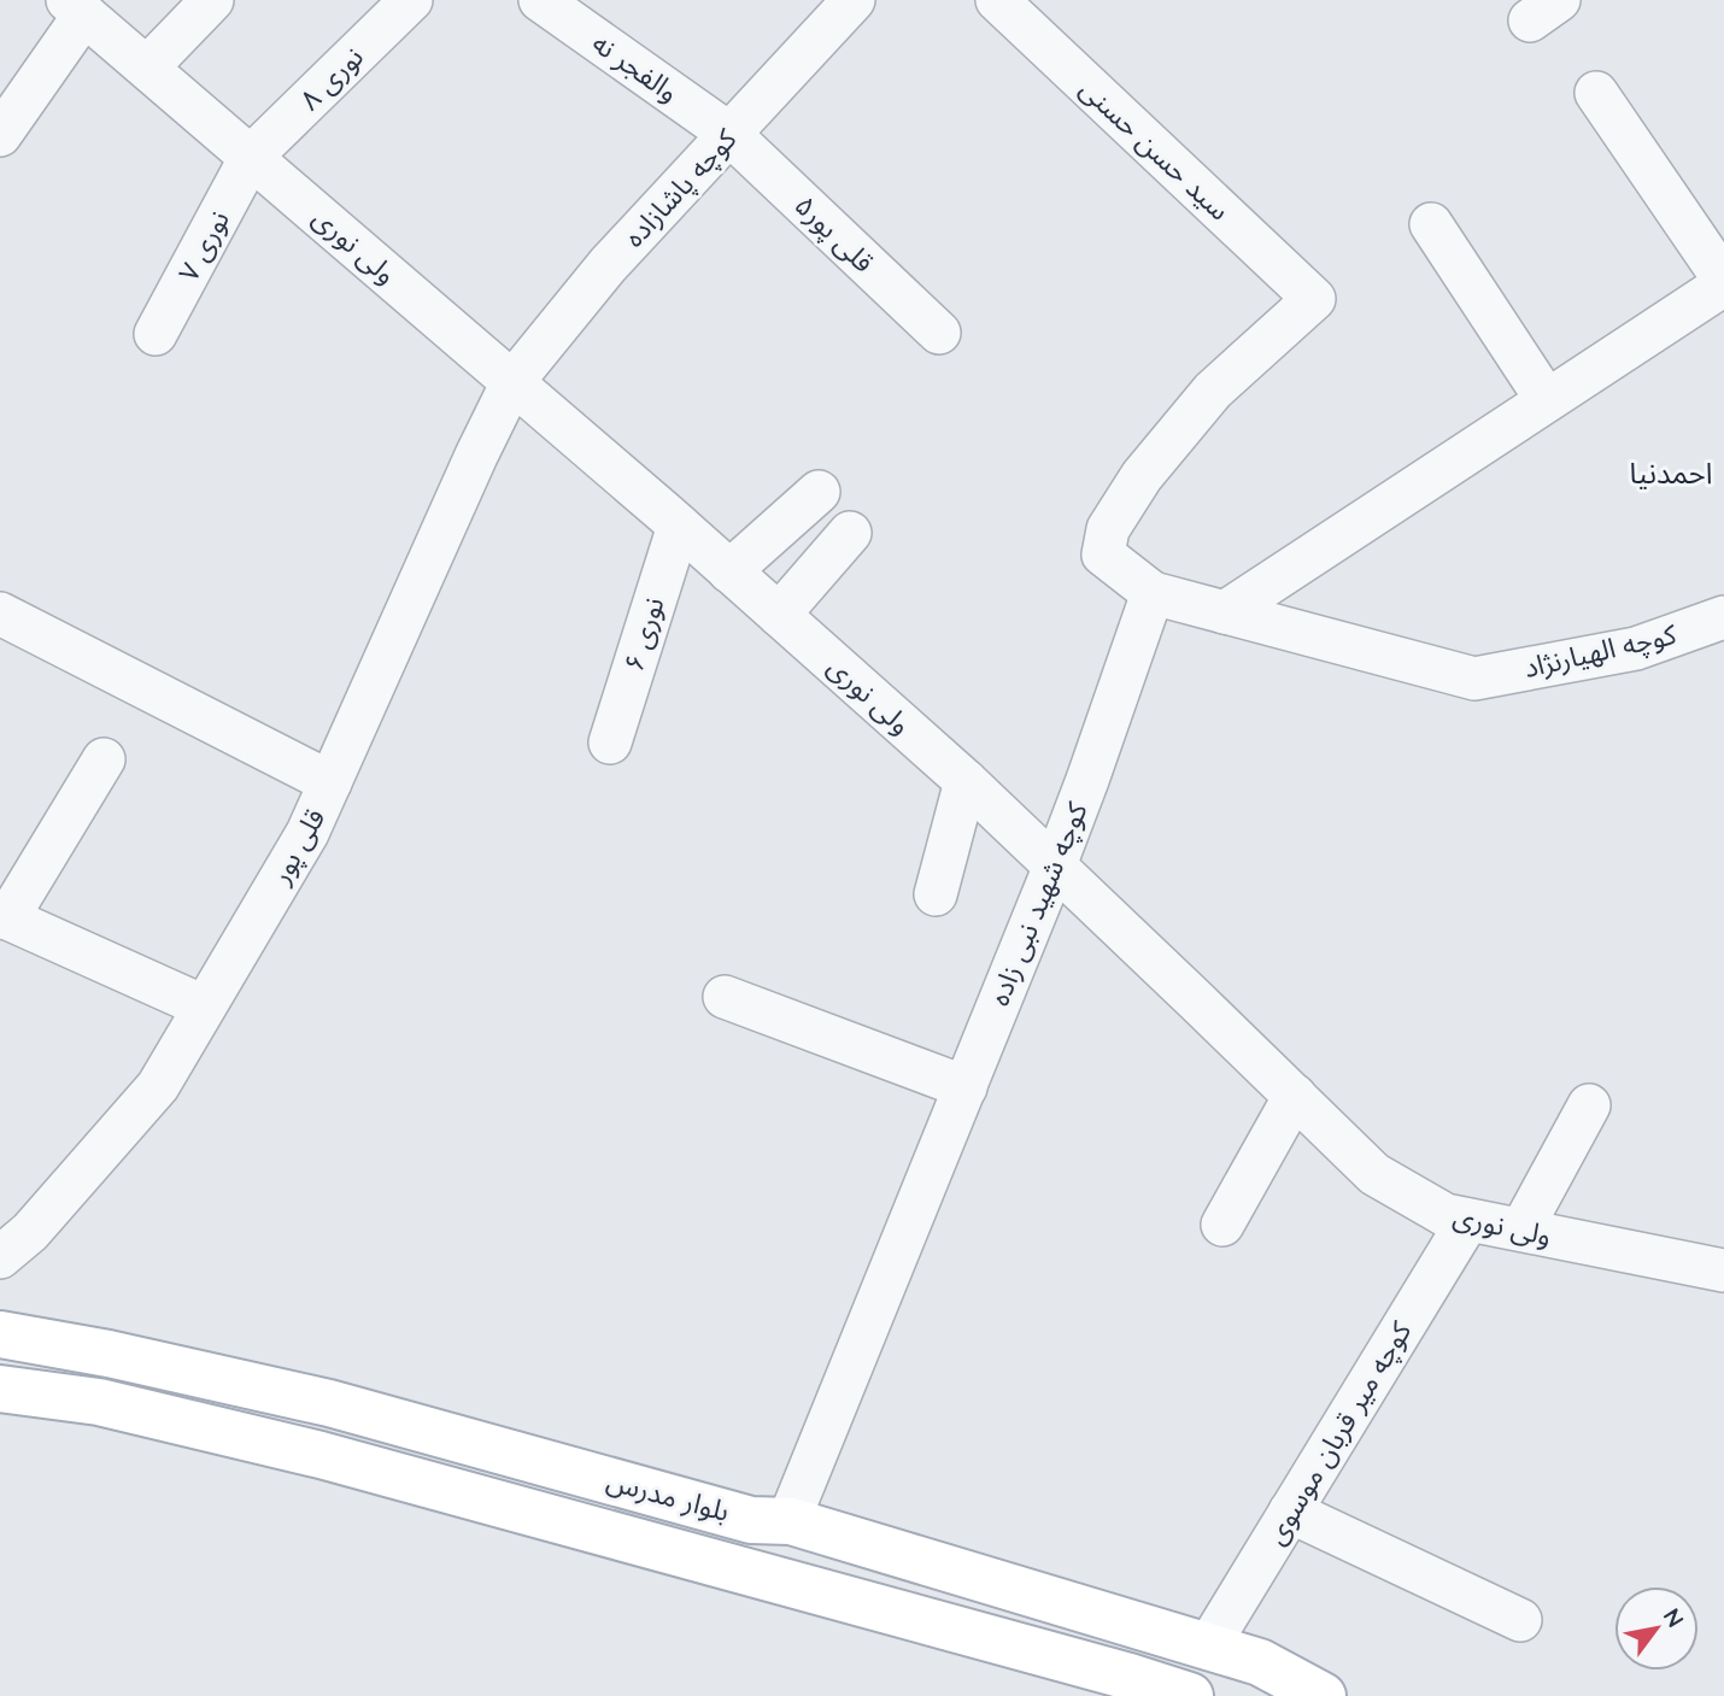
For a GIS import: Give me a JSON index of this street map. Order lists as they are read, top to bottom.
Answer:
{
  "streets": {
    "main road": ["بلوار مدرس"],
    "street": [
      "والفجر نه",
      "نوری ۸",
      "سید حسن حسنی",
      "کوچه پاشازاده",
      "قلی پور۵",
      "نوری ۷",
      "ولی نوری",
      "نوری ۶",
      "کوچه الهیارنژاد",
      "قلی پور",
      "کوچه شهید نبی زاده",
      "کوچه میر قربان موسوی"
    ]
  },
  "crossings": [
    ["والفجر نه", "کوچه پاشازاده"],
    ["والفجر نه", "قلی پور۵"],
    ["نوری ۸", "نوری ۷"],
    ["نوری ۸", "ولی نوری"],
    ["سید حسن حسنی", "کوچه شهید نبی زاده"],
    ["کوچه پاشازاده", "قلی پور۵"],
    ["کوچه پاشازاده", "ولی نوری"],
    ["کوچه پاشازاده", "قلی پور"],
    ["نوری ۷", "ولی نوری"],
    ["ولی نوری", "نوری ۶"],
    ["ولی نوری", "قلی پور"],
    ["ولی نوری", "کوچه شهید نبی زاده"],
    ["ولی نوری", "کوچه میر قربان موسوی"],
    ["کوچه شهید نبی زاده", "بلوار مدرس"],
    ["کوچه میر قربان موسوی", "بلوار مدرس"]
  ],
  "districts": ["احمدنیا"],
  "north": "top right"
}
